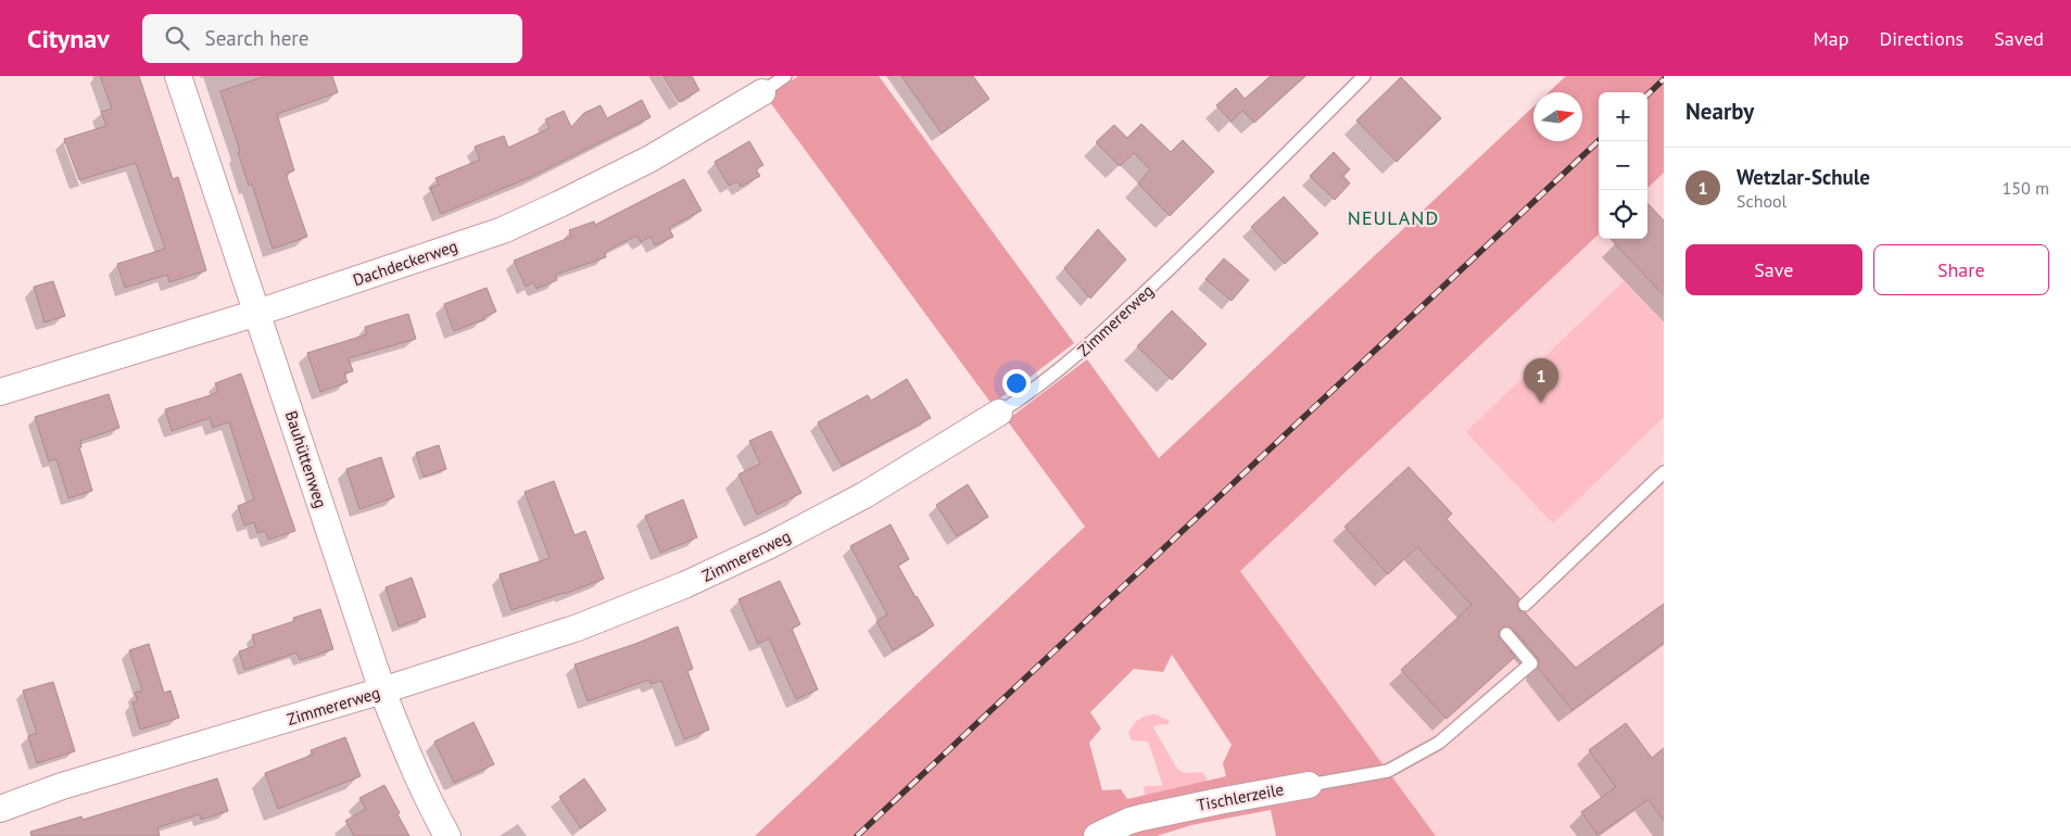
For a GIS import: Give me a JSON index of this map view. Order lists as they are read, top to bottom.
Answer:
{
  "streets": {
    "street": [
      "Dachdeckerweg",
      "Zimmererweg",
      "Bauhüttenweg",
      "Tischlerzeile"
    ]
  },
  "crossings": [
    ["Dachdeckerweg", "Bauhüttenweg"],
    ["Zimmererweg", "Bauhüttenweg"]
  ],
  "districts": ["NEULAND"],
  "north": "right",
  "page": {
    "header": "Citynav",
    "search": "Search here",
    "nav": ["Map", "Directions", "Saved"],
    "heading": "Nearby",
    "map_buttons": ["+", "−"],
    "list": [
      {
        "mark": "1",
        "name": "Wetzlar-Schule",
        "note": "School",
        "value": "150 m"
      }
    ],
    "buttons": ["Save", "Share"],
    "pins": "1"
  }
}
